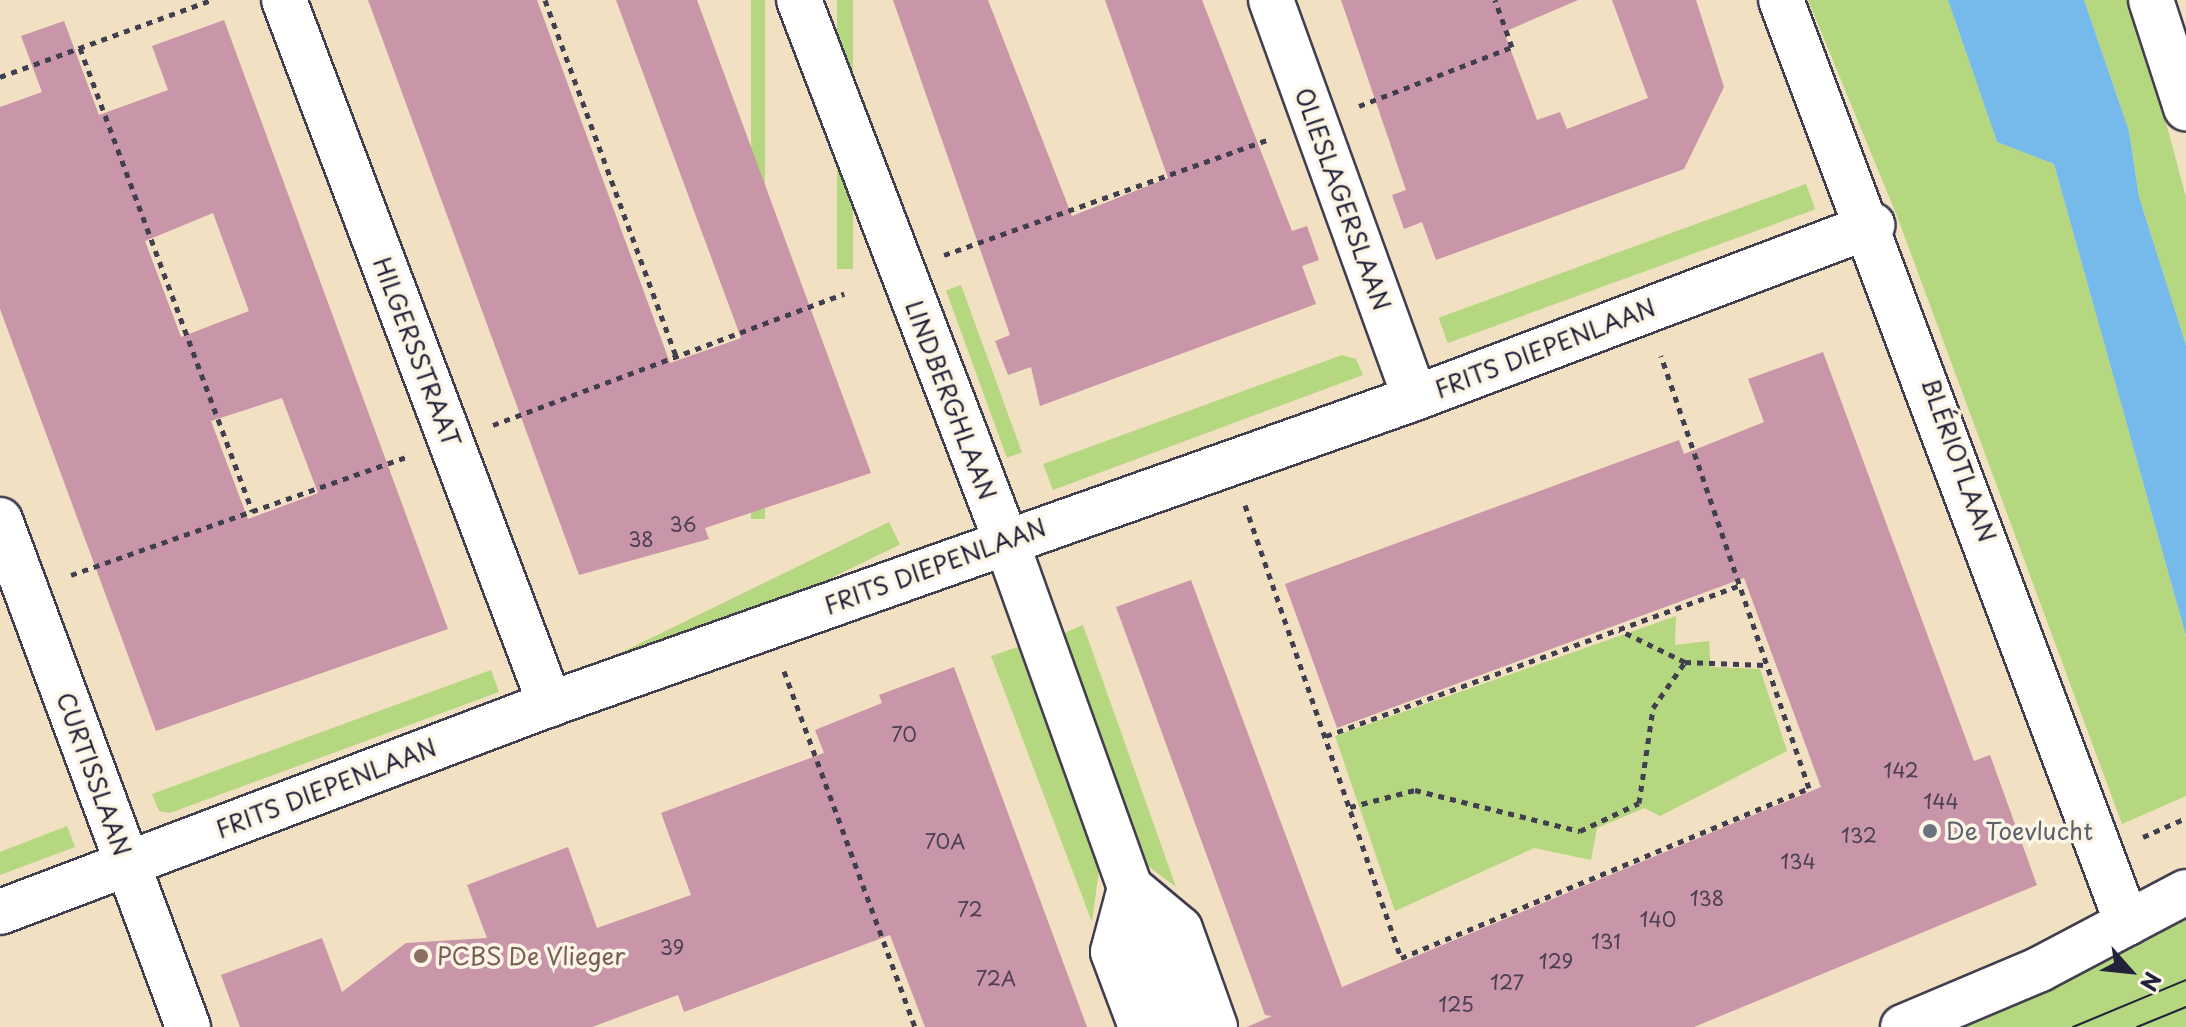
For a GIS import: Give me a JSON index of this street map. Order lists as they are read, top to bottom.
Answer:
{
  "streets": {
    "street": [
      "OLIESLAGERSLAAN",
      "FRITS DIEPENLAAN",
      "HILGERSSTRAAT",
      "LINDBERGHLAAN",
      "BLÉRIOTLAAN",
      "CURTISSLAAN"
    ]
  },
  "crossings": [
    ["OLIESLAGERSLAAN", "FRITS DIEPENLAAN"],
    ["FRITS DIEPENLAAN", "HILGERSSTRAAT"],
    ["FRITS DIEPENLAAN", "LINDBERGHLAAN"],
    ["FRITS DIEPENLAAN", "BLÉRIOTLAAN"],
    ["FRITS DIEPENLAAN", "CURTISSLAAN"]
  ],
  "places": ["De Toevlucht", "PCBS De Vlieger"],
  "house_numbers": [
    "36",
    "38",
    "70",
    "142",
    "144",
    "132",
    "70A",
    "134",
    "138",
    "72",
    "140",
    "131",
    "39",
    "129",
    "72A",
    "127",
    "125"
  ],
  "north": "bottom right"
}
